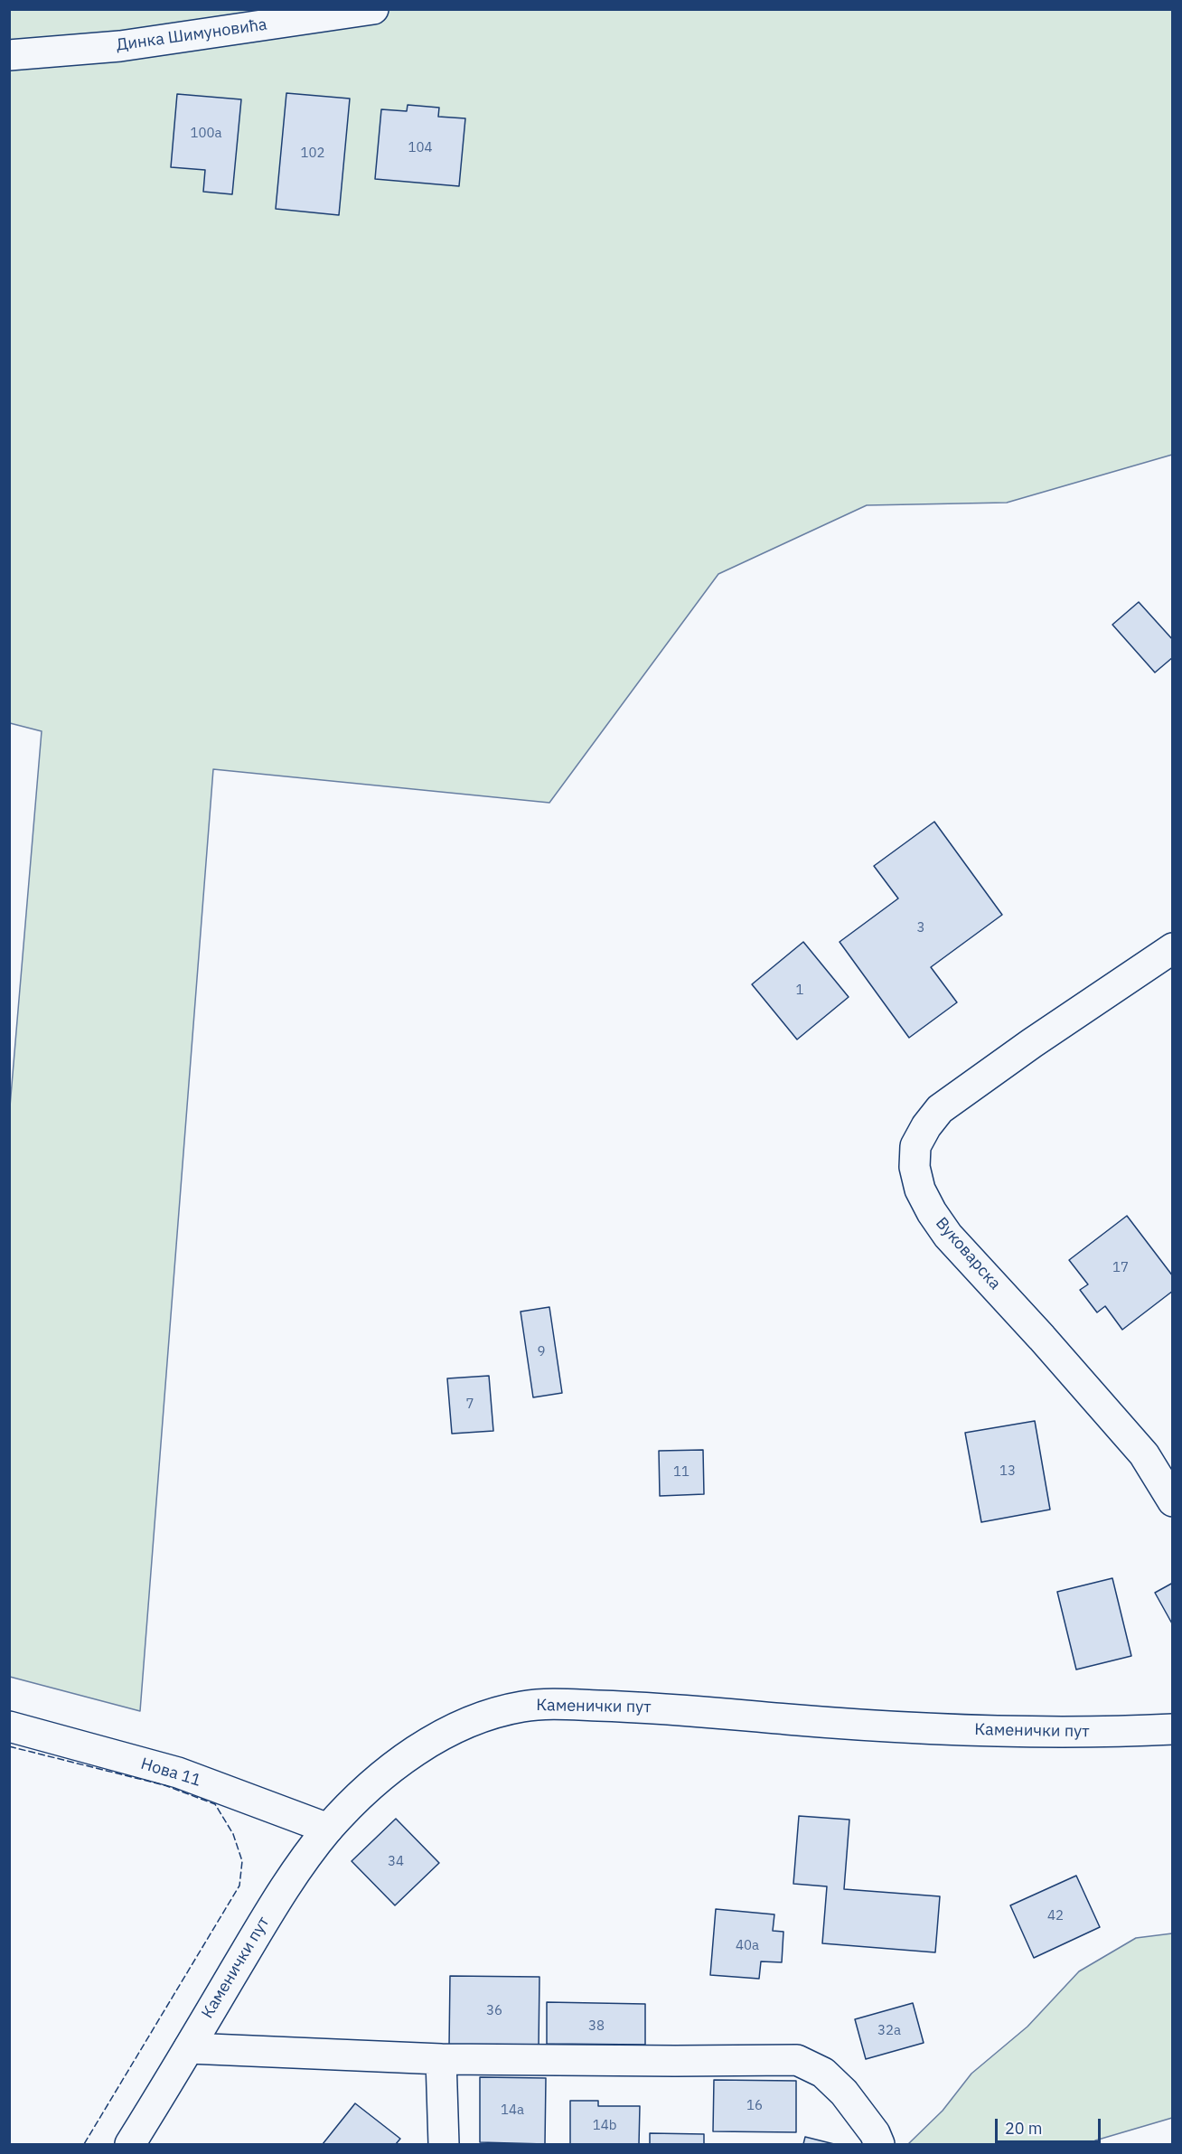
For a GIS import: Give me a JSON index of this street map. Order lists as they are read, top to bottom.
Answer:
{
  "streets": {
    "street": [
      "Динка Шимуновића",
      "Вуковарска",
      "Каменички пут",
      "Нова 11"
    ]
  },
  "crossings": [
    ["Каменички пут", "Нова 11"]
  ],
  "house_numbers": [
    "100a",
    "104",
    "102",
    "3",
    "1",
    "17",
    "9",
    "7",
    "13",
    "11",
    "34",
    "42",
    "40a",
    "36",
    "38",
    "32a",
    "16",
    "14a",
    "14b"
  ],
  "scale_bar": "20 m"
}
